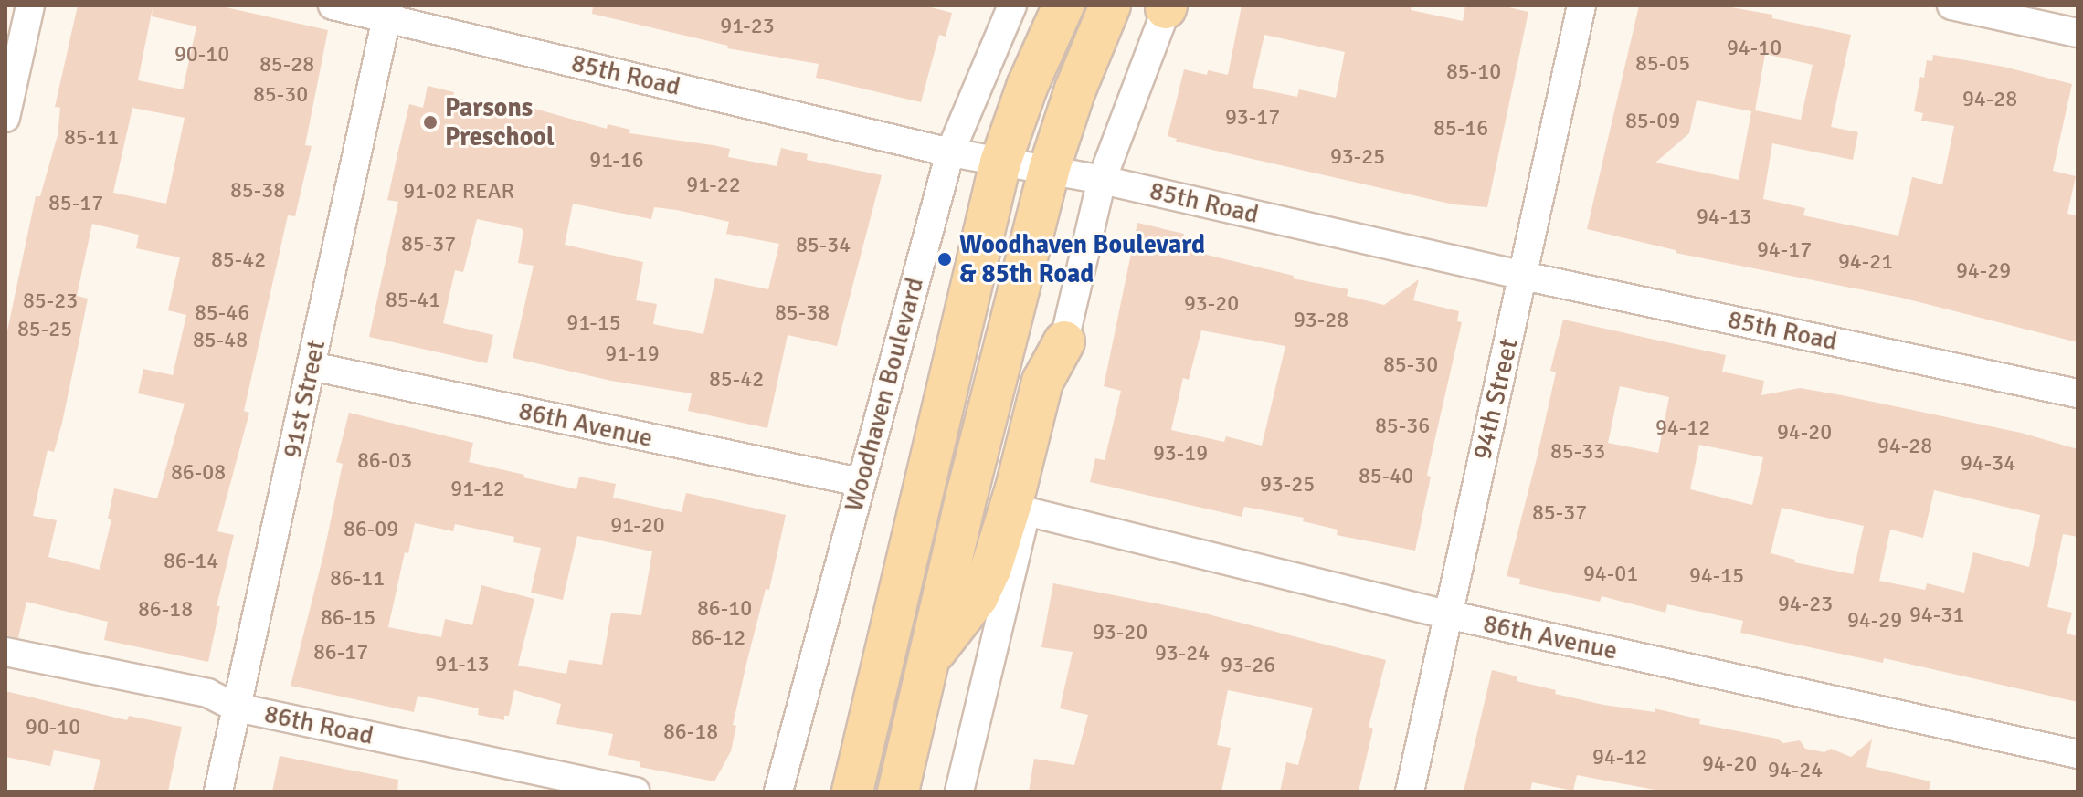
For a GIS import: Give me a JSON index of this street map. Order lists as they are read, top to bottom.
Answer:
{
  "streets": {
    "street": [
      "85th Road",
      "Woodhaven Boulevard",
      "91st Street",
      "94th Street",
      "86th Avenue",
      "86th Road"
    ]
  },
  "crossings": [
    ["85th Road", "Woodhaven Boulevard"],
    ["85th Road", "91st Street"],
    ["85th Road", "94th Street"],
    ["Woodhaven Boulevard", "86th Avenue"],
    ["91st Street", "86th Avenue"],
    ["91st Street", "86th Road"],
    ["94th Street", "86th Avenue"]
  ],
  "places": ["Parsons Preschool", "Woodhaven Boulevard & 85th Road"],
  "house_numbers": [
    "91-23",
    "94-10",
    "90-10",
    "85-05",
    "85-28",
    "85-10",
    "85-30",
    "94-28",
    "93-17",
    "85-09",
    "85-16",
    "85-11",
    "93-25",
    "91-16",
    "91-22",
    "85-38",
    "91-02 REAR",
    "85-17",
    "94-13",
    "85-37",
    "85-34",
    "94-17",
    "85-42",
    "94-21",
    "94-29",
    "85-41",
    "85-23",
    "93-20",
    "85-46",
    "85-38",
    "93-28",
    "91-15",
    "85-25",
    "85-48",
    "91-19",
    "85-30",
    "85-42",
    "85-36",
    "94-12",
    "94-20",
    "94-28",
    "85-33",
    "93-19",
    "86-03",
    "94-34",
    "86-08",
    "85-40",
    "93-25",
    "91-12",
    "85-37",
    "91-20",
    "86-09",
    "86-14",
    "94-01",
    "94-15",
    "86-11",
    "94-23",
    "86-10",
    "86-18",
    "94-31",
    "86-15",
    "94-29",
    "93-20",
    "86-12",
    "86-17",
    "93-24",
    "91-13",
    "93-26",
    "90-10",
    "86-18",
    "94-12",
    "94-20",
    "94-24"
  ]
}
